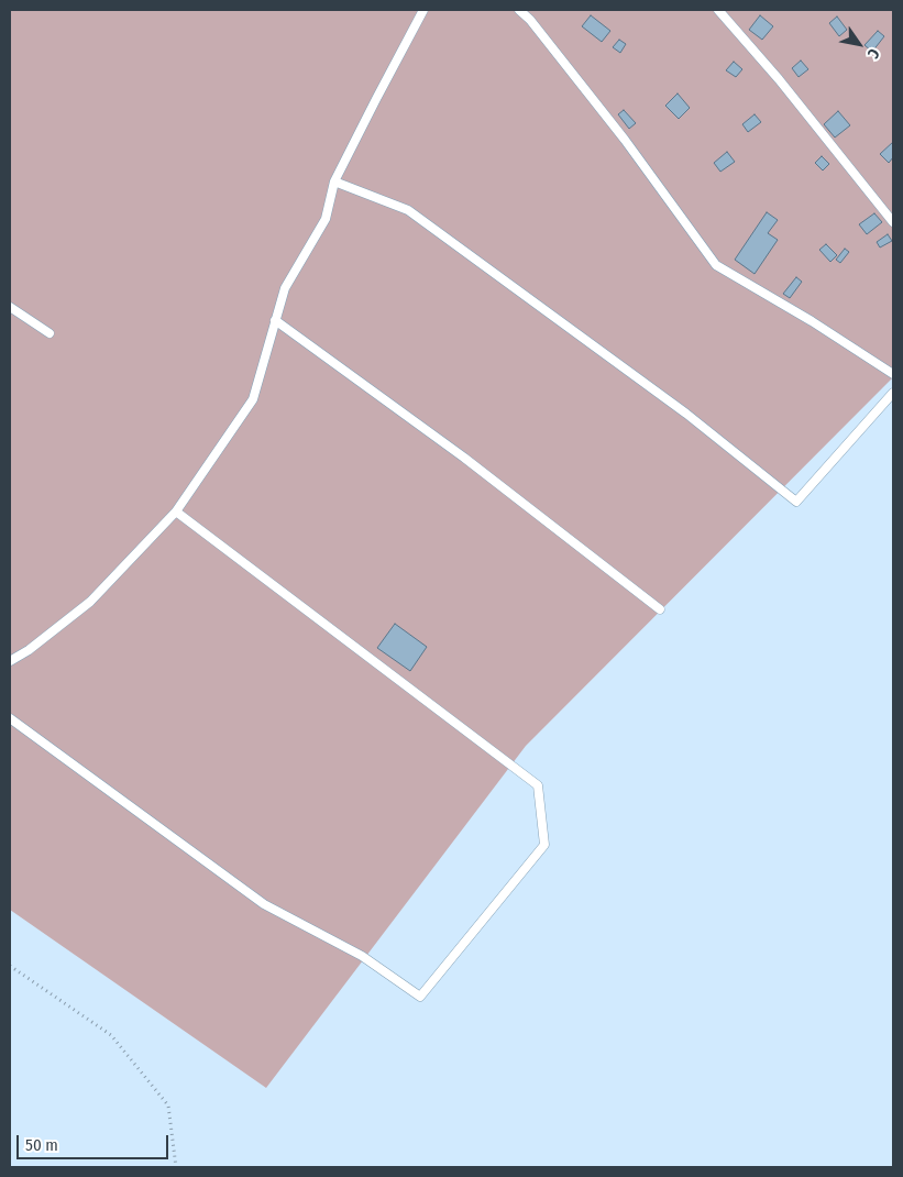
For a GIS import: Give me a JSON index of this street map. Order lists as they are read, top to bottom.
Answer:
{
  "scale_bar": "50 m",
  "north": "bottom right"
}
